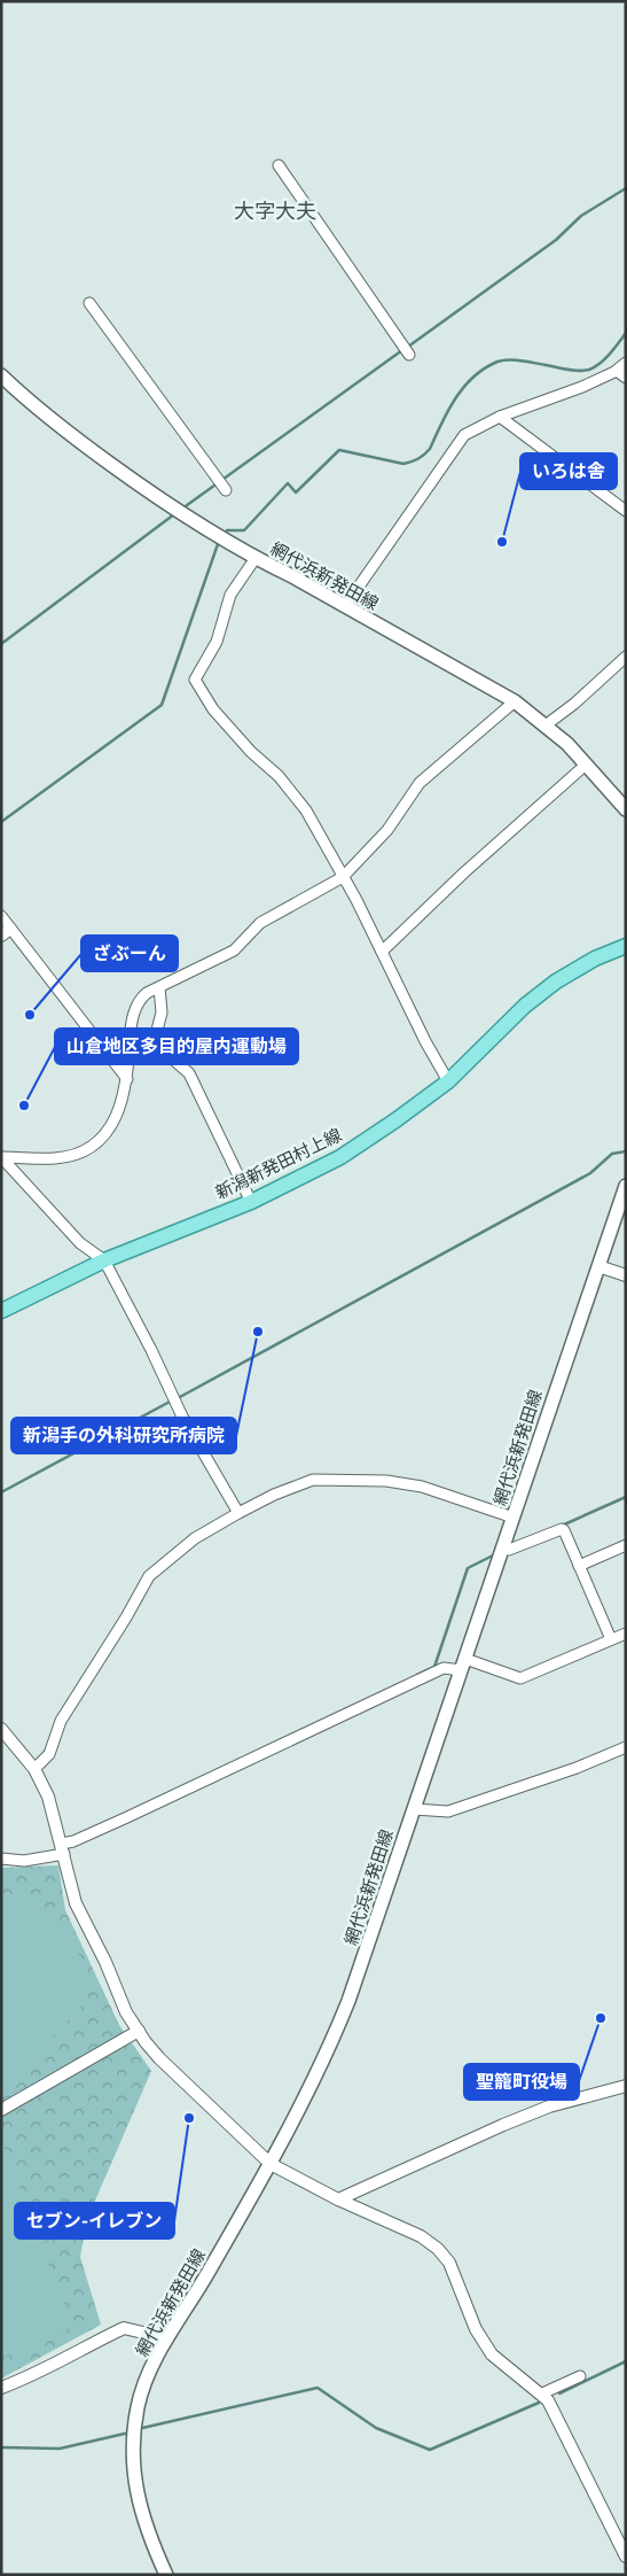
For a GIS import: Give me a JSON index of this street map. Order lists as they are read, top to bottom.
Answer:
{
  "streets": {
    "main road": ["網代浜新発田線", "新潟新発田村上線"]
  },
  "districts": ["大字大夫"],
  "places": [
    "いろは舎",
    "ざぶーん",
    "山倉地区多目的屋内運動場",
    "新潟手の外科研究所病院",
    "聖籠町役場",
    "セブン-イレブン"
  ]
}
